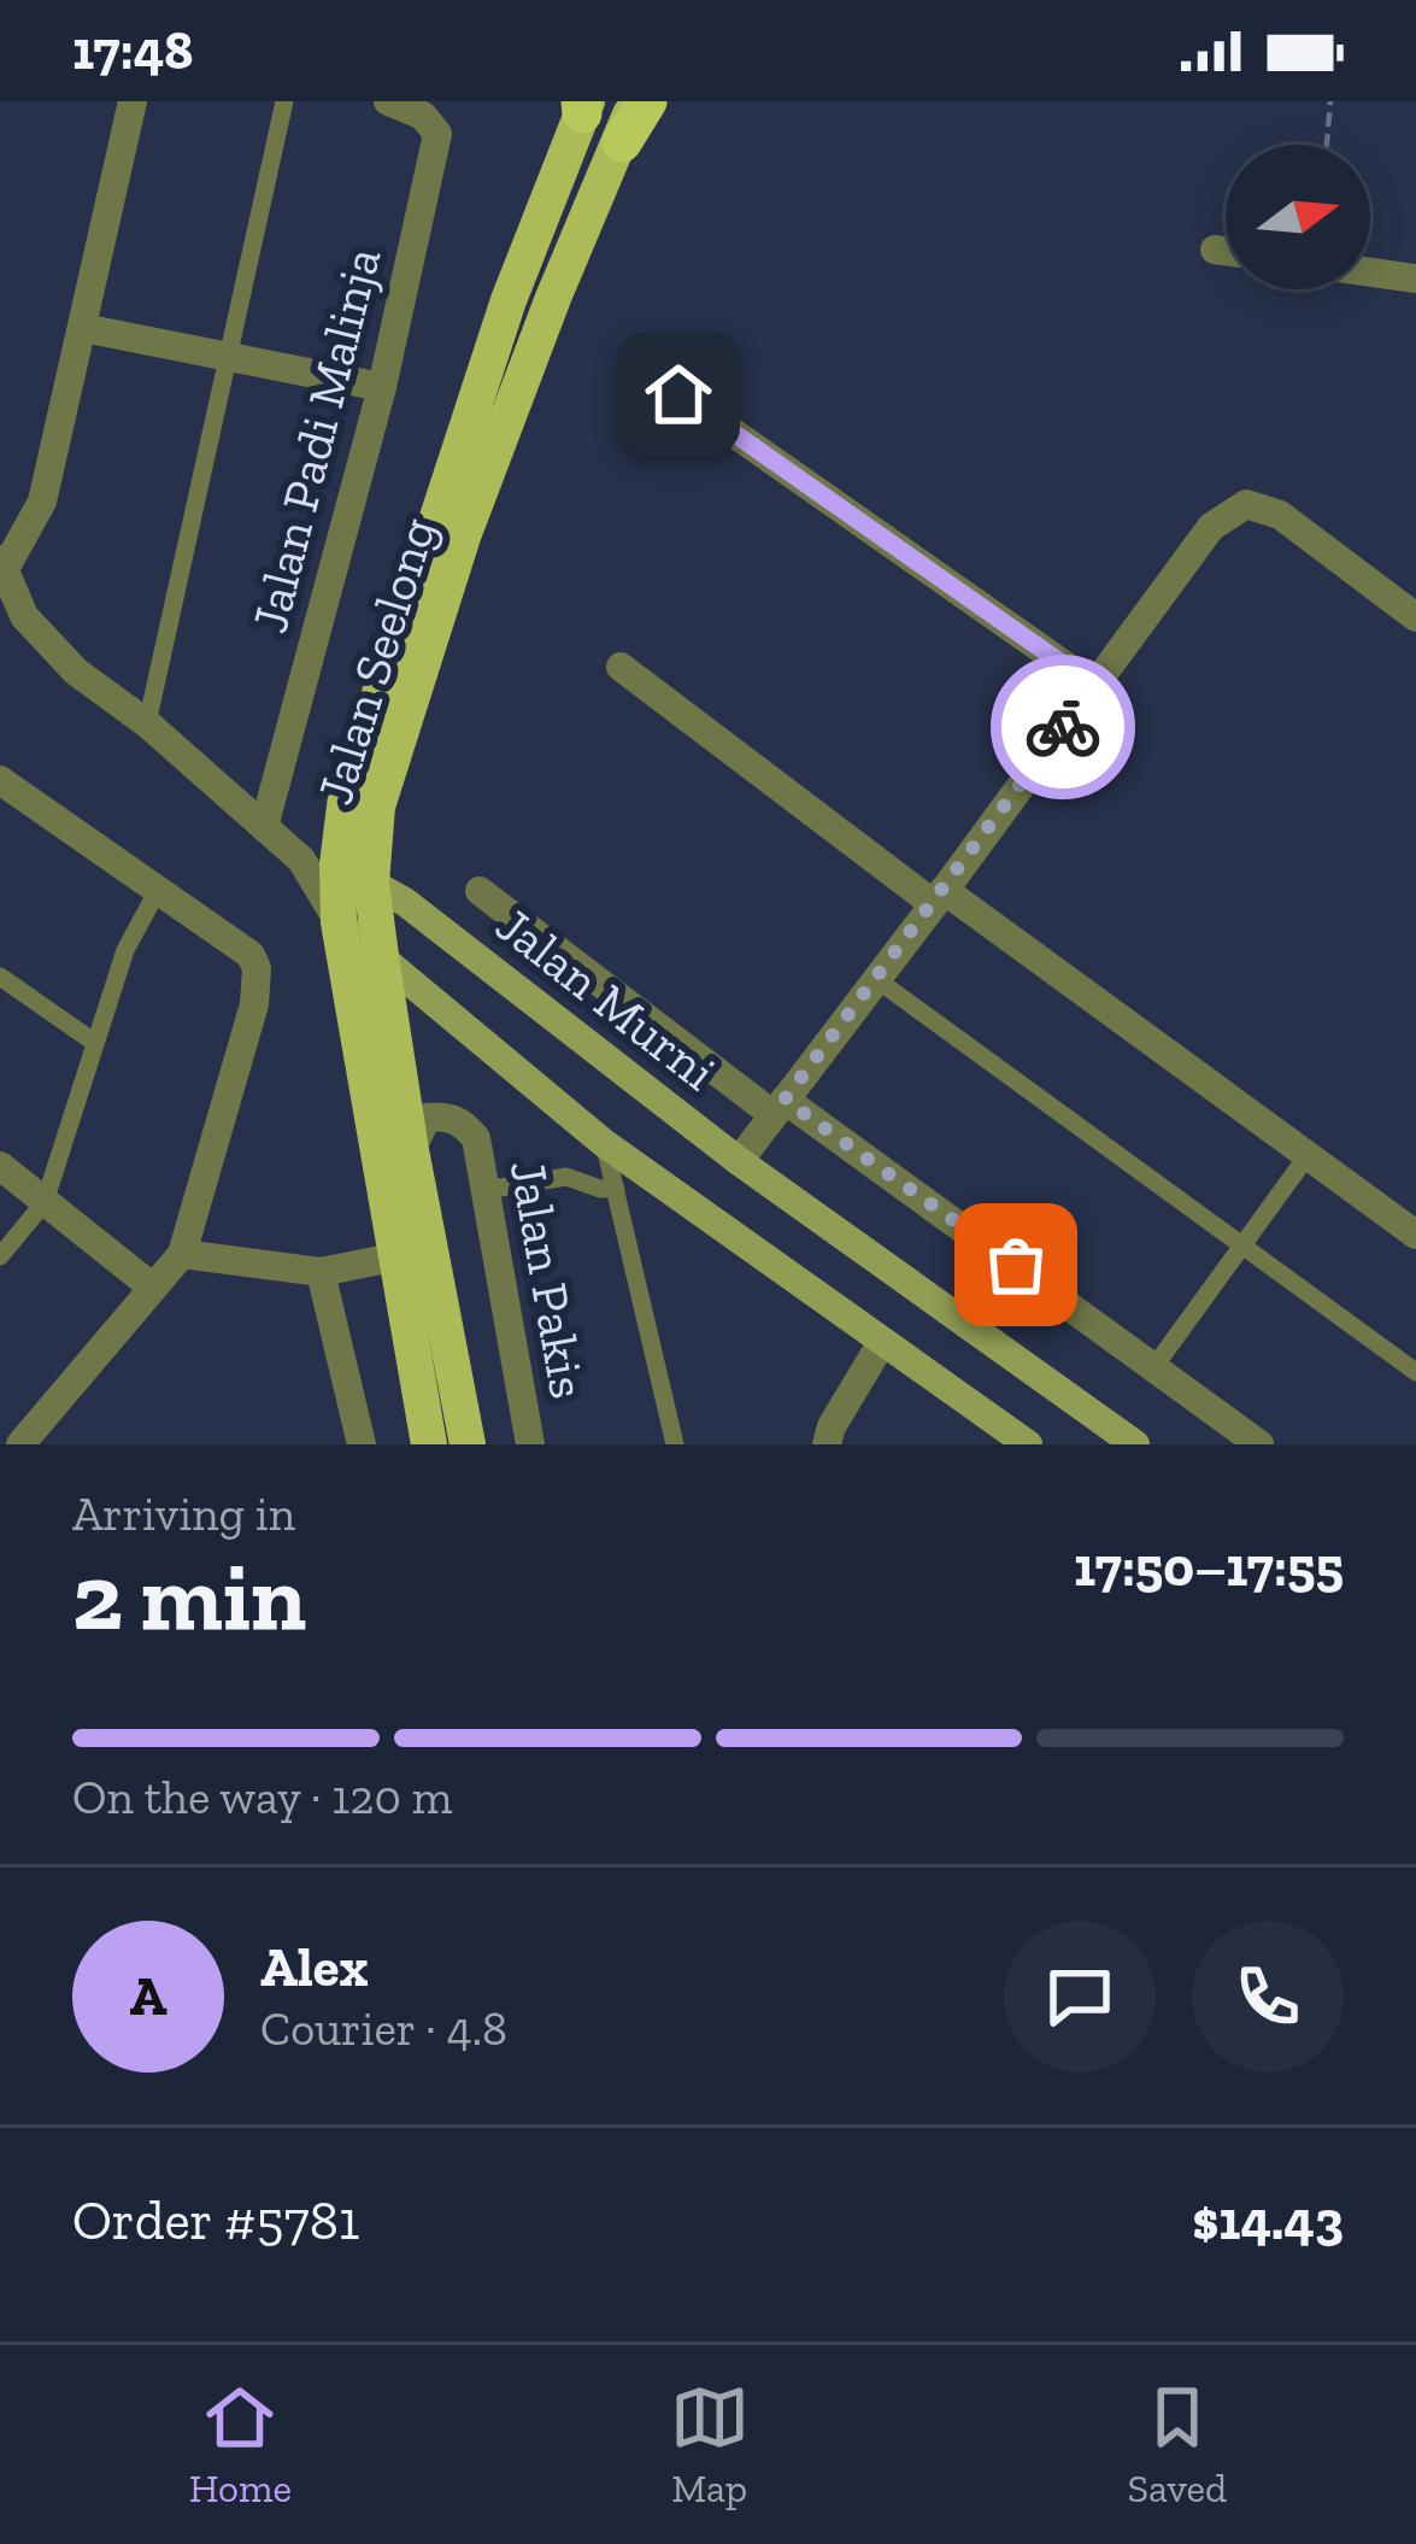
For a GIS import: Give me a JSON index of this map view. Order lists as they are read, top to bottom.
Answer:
{
  "streets": {
    "main road": ["Jalan Seelong", "Jalan Murni"],
    "street": ["Jalan Padi Malinja", "Jalan Pakis"]
  },
  "crossings": [
    ["Jalan Seelong", "Jalan Murni"],
    ["Jalan Seelong", "Jalan Pakis"]
  ],
  "north": "right",
  "page": {
    "status": "17:48",
    "heading": ["2 min", "Arriving in", "17:50–17:55"],
    "panel": [
      "Alex",
      "Courier · 4.8",
      "Order #5781",
      "$14.43"
    ],
    "bar": "On the way · 120 m",
    "round": "A",
    "tabs": ["Home", "Map", "Saved"]
  }
}
